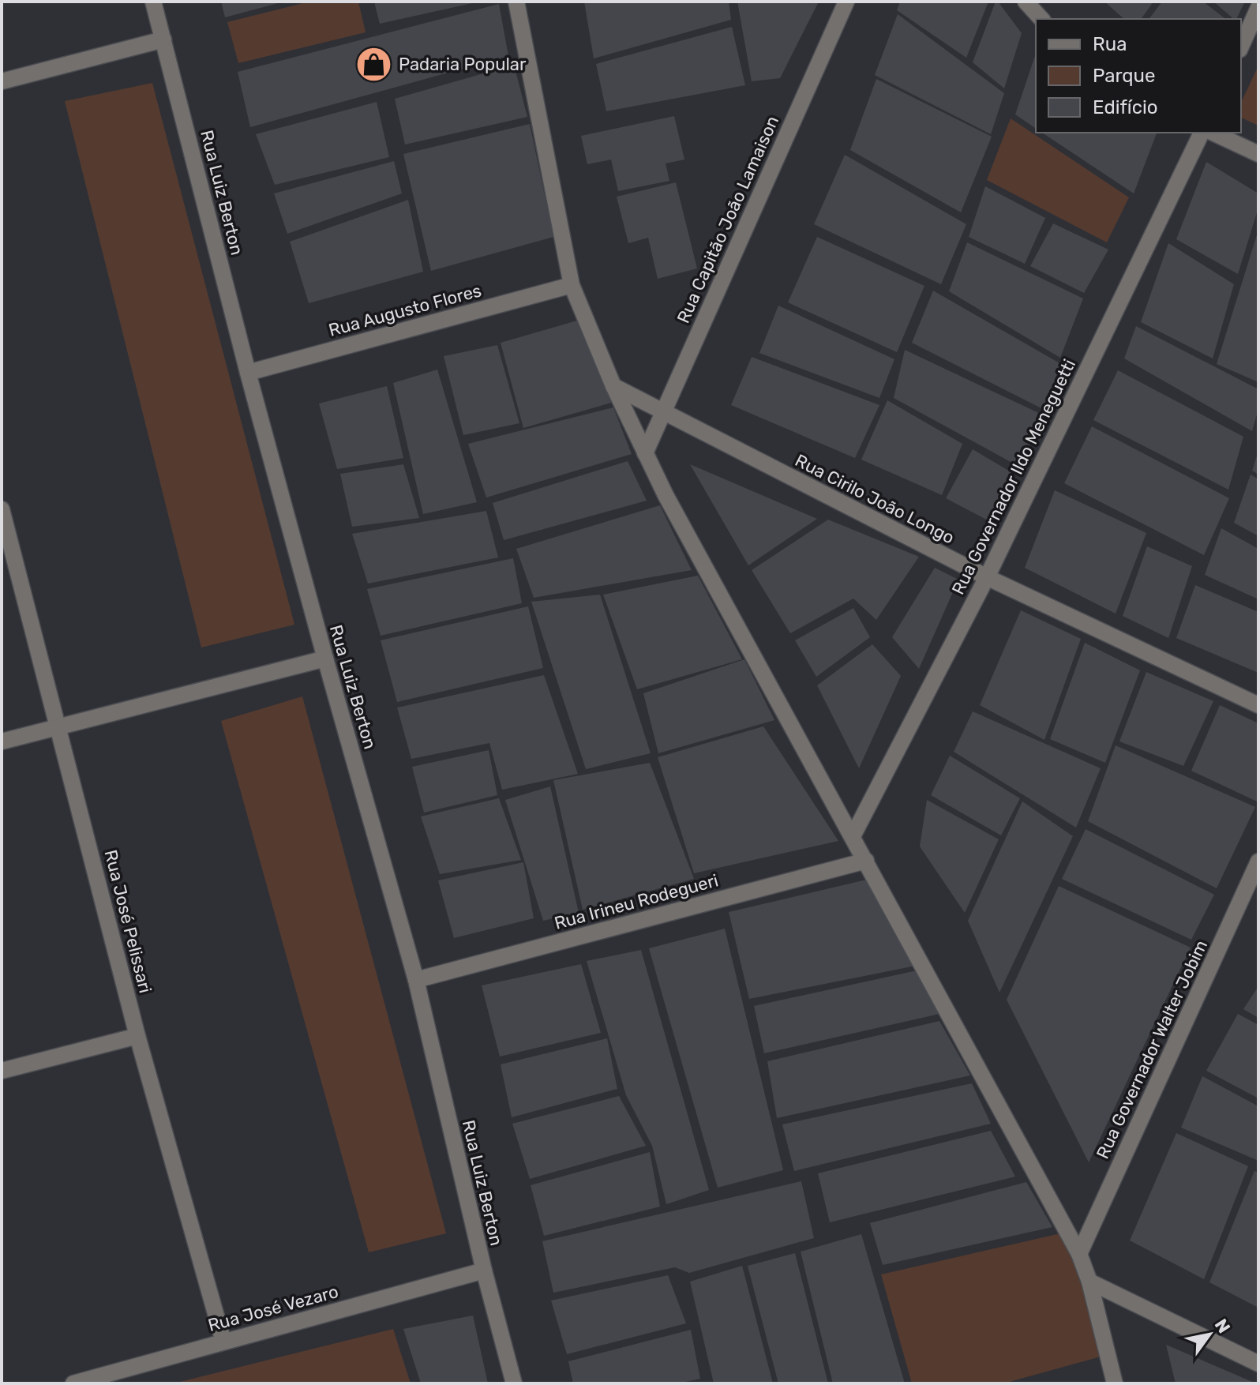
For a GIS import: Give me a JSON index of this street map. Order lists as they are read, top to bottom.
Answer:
{
  "streets": {
    "street": [
      "Rua Luiz Berton",
      "Rua Capitão João Lamaison",
      "Rua Augusto Flores",
      "Rua Governador Ildo Meneguetti",
      "Rua Cirilo João Longo",
      "Rua Irineu Rodegueri",
      "Rua José Pelissari",
      "Rua Governador Walter Jobim",
      "Rua José Vezaro"
    ]
  },
  "crossings": [
    ["Rua Luiz Berton", "Rua Augusto Flores"],
    ["Rua Luiz Berton", "Rua Irineu Rodegueri"],
    ["Rua Luiz Berton", "Rua José Vezaro"],
    ["Rua Capitão João Lamaison", "Rua Cirilo João Longo"],
    ["Rua Governador Ildo Meneguetti", "Rua Cirilo João Longo"],
    ["Rua José Pelissari", "Rua José Vezaro"]
  ],
  "places": {
    "shop": ["Padaria Popular"]
  },
  "legend": ["Rua", "Parque", "Edifício"],
  "north": "top right"
}
